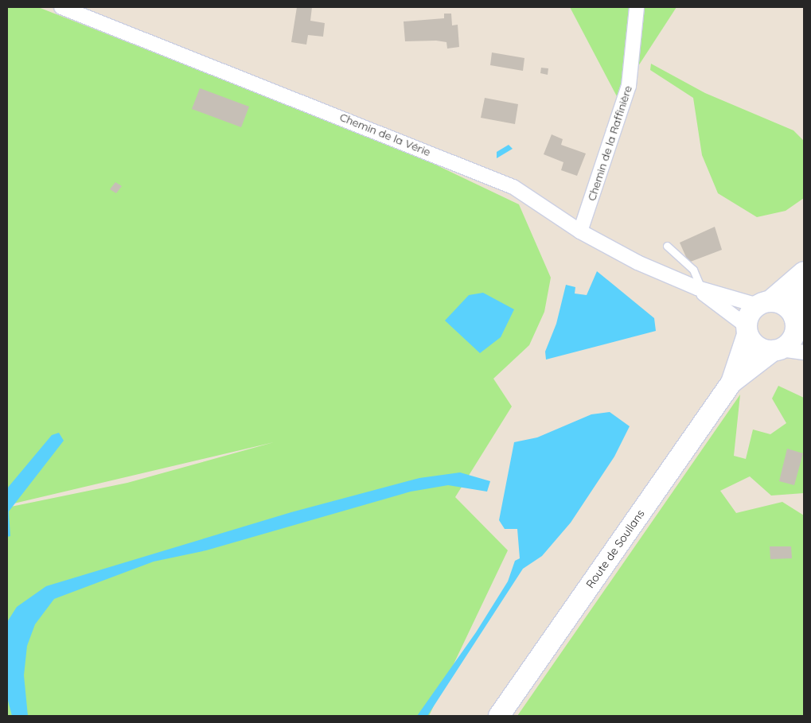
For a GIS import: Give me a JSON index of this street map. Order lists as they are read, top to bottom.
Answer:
{
  "streets": {
    "main road": ["Route de Soullans"],
    "street": ["Chemin de la Vérie", "Chemin de la Raffinière"]
  },
  "crossings": [
    ["Chemin de la Vérie", "Chemin de la Raffinière"],
    ["Chemin de la Vérie", "Route de Soullans"]
  ]
}
